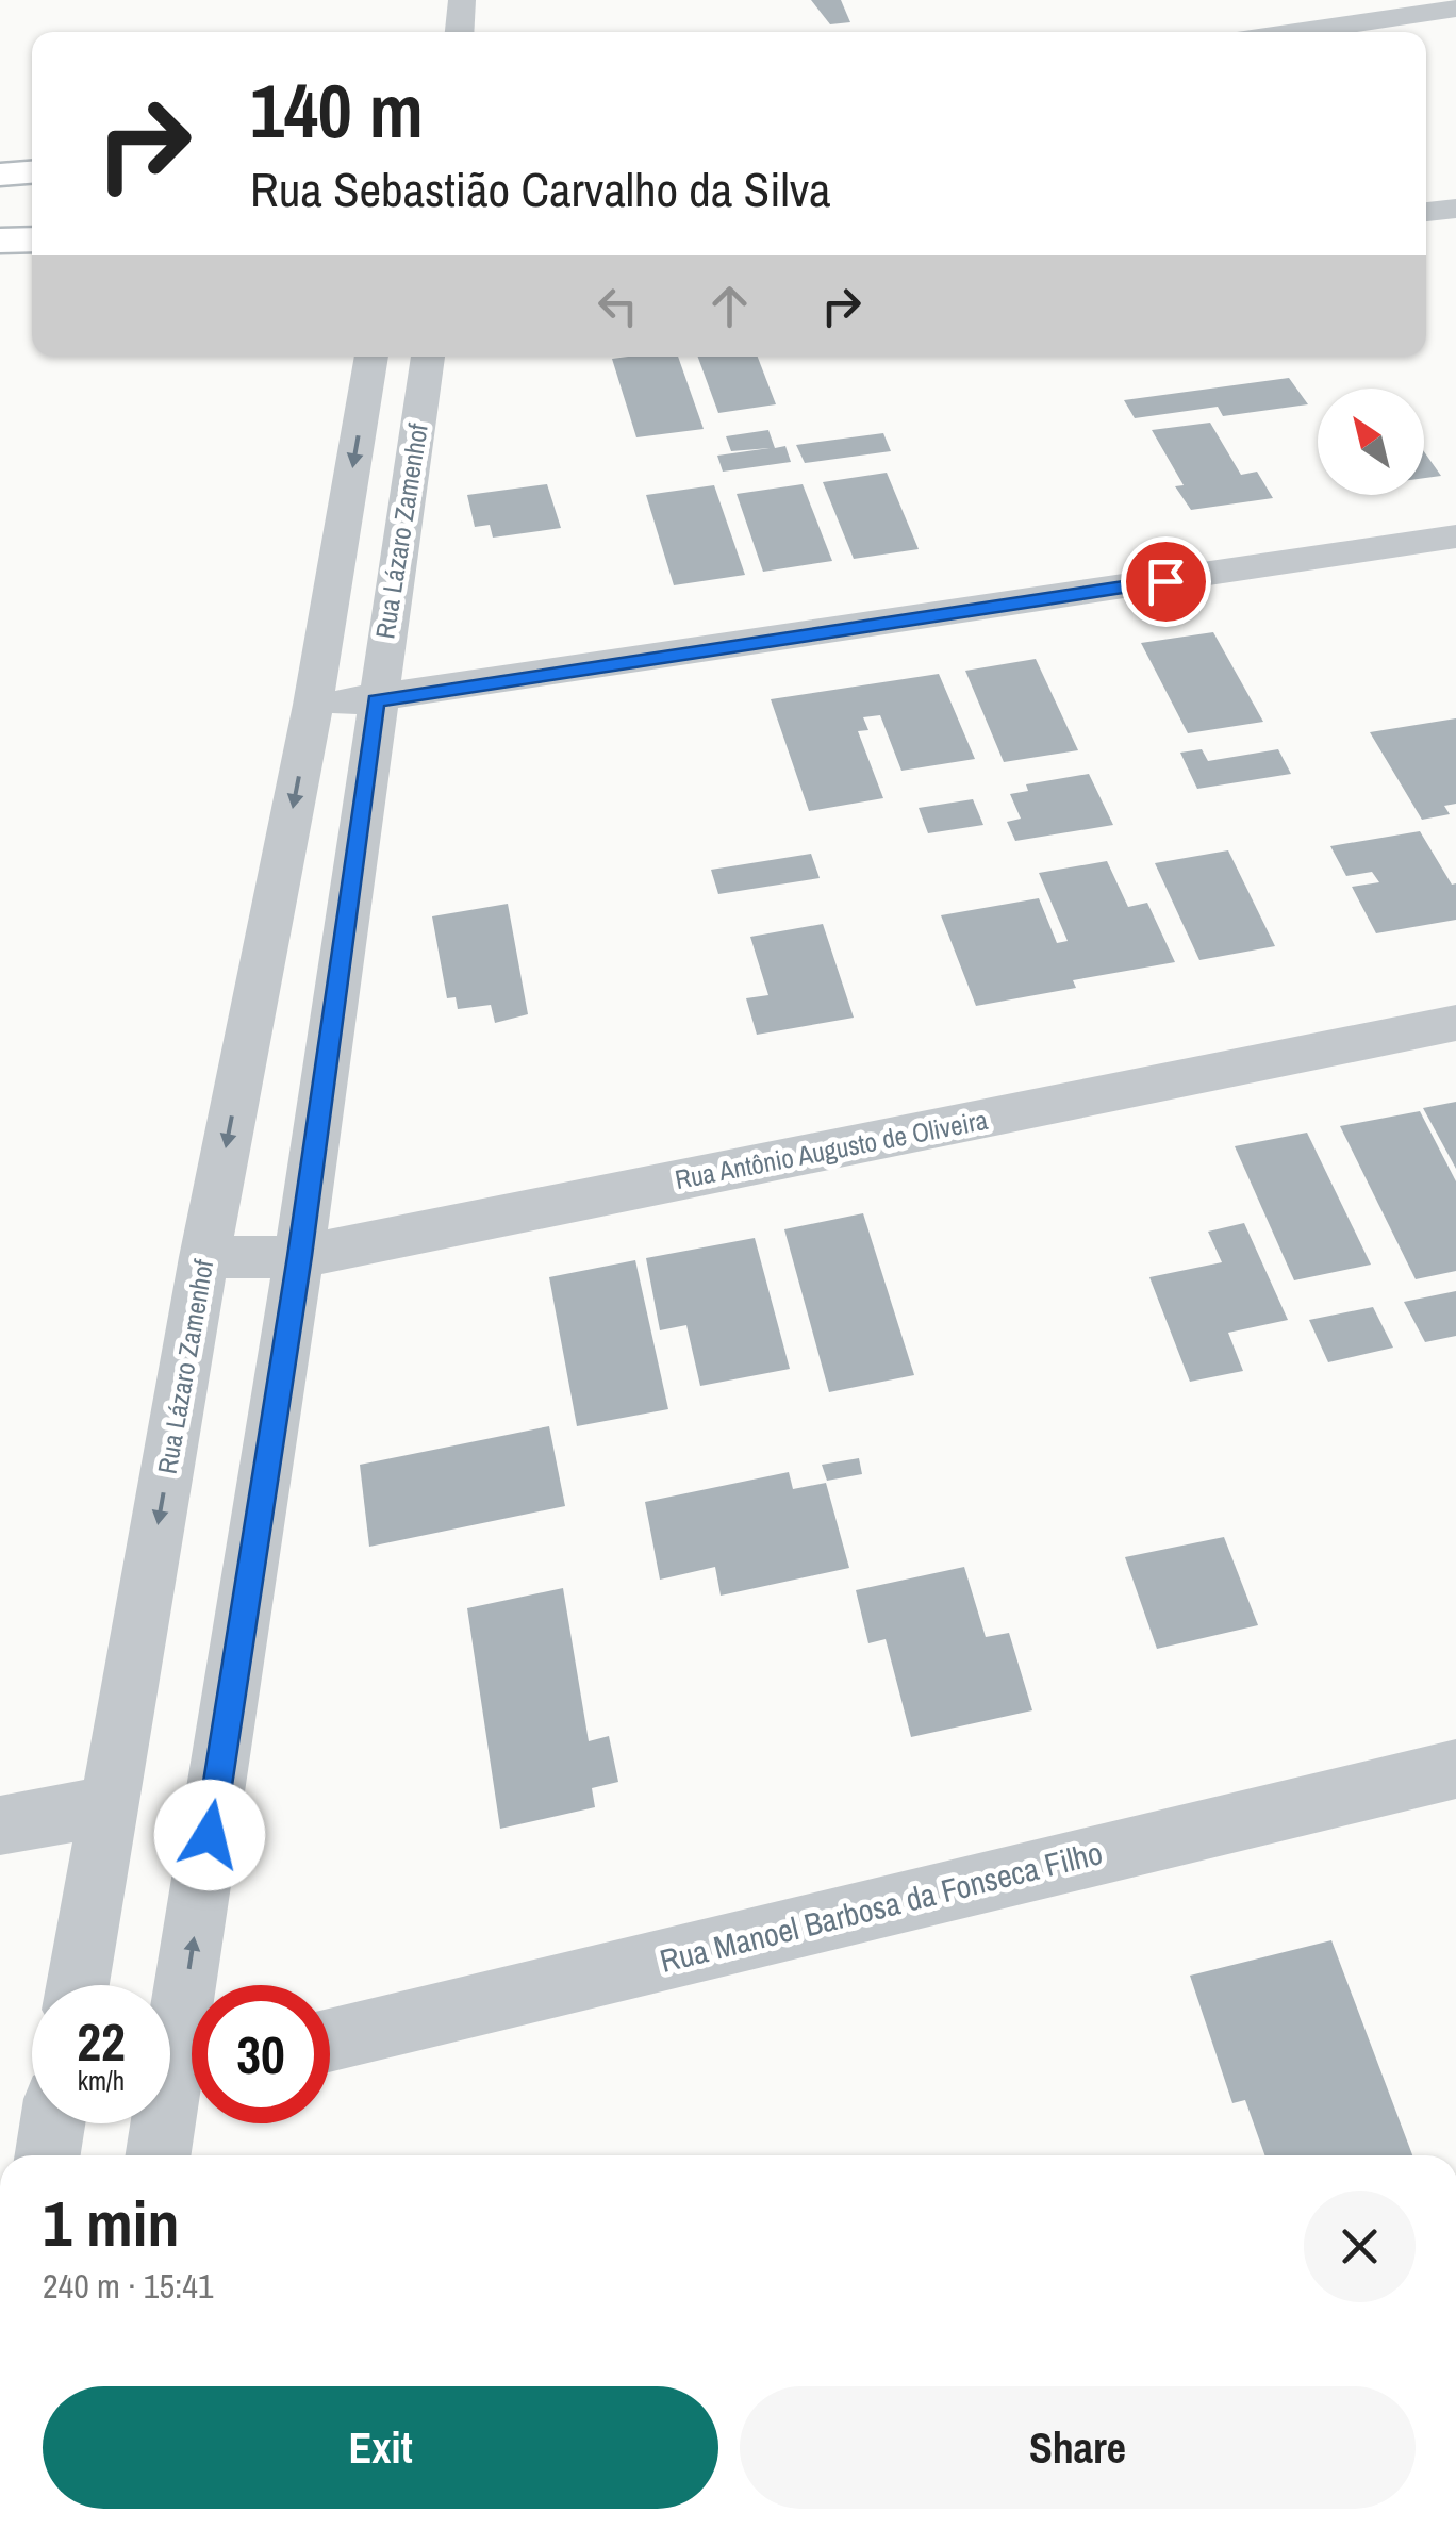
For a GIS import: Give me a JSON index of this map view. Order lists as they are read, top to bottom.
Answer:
{
  "streets": {
    "street": ["Rua Lázaro Zamenhof", "Rua Antônio Augusto de Oliveira", "Rua Manoel Barbosa da Fonseca Filho"]
  },
  "crossings": [
    ["Rua Lázaro Zamenhof", "Rua Antônio Augusto de Oliveira"]
  ],
  "north": "top left",
  "page": {
    "turn": ["140 m", "Rua Sebastião Carvalho da Silva"],
    "speed": "22 km/h",
    "limit": "30",
    "heading": ["1 min", "240 m · 15:41"],
    "buttons": ["Exit", "Share"]
  }
}
